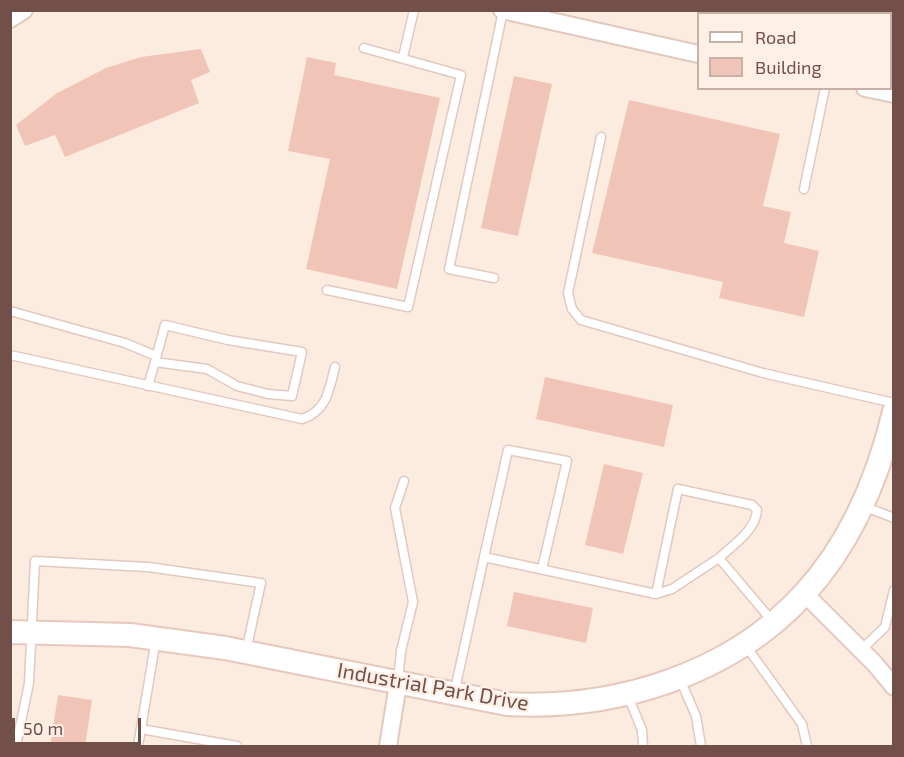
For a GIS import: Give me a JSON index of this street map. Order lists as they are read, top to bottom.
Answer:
{
  "streets": {
    "street": ["Industrial Park Drive"]
  },
  "legend": ["Road", "Building"],
  "scale_bar": "50 m"
}
